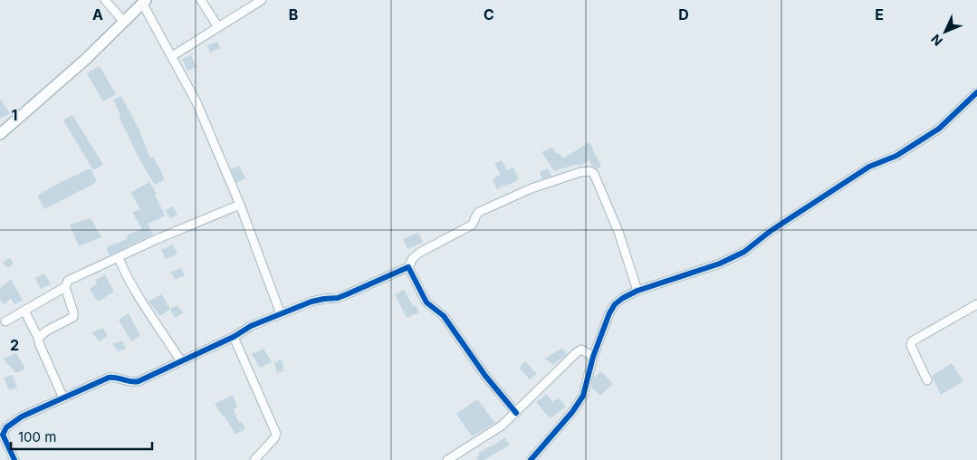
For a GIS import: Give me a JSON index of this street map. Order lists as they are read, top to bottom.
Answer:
{
  "scale_bar": "100 m",
  "north": "bottom left",
  "grid": {
    "columns": [
      "A",
      "B",
      "C",
      "D",
      "E"
    ],
    "rows": ["1", "2"]
  }
}
